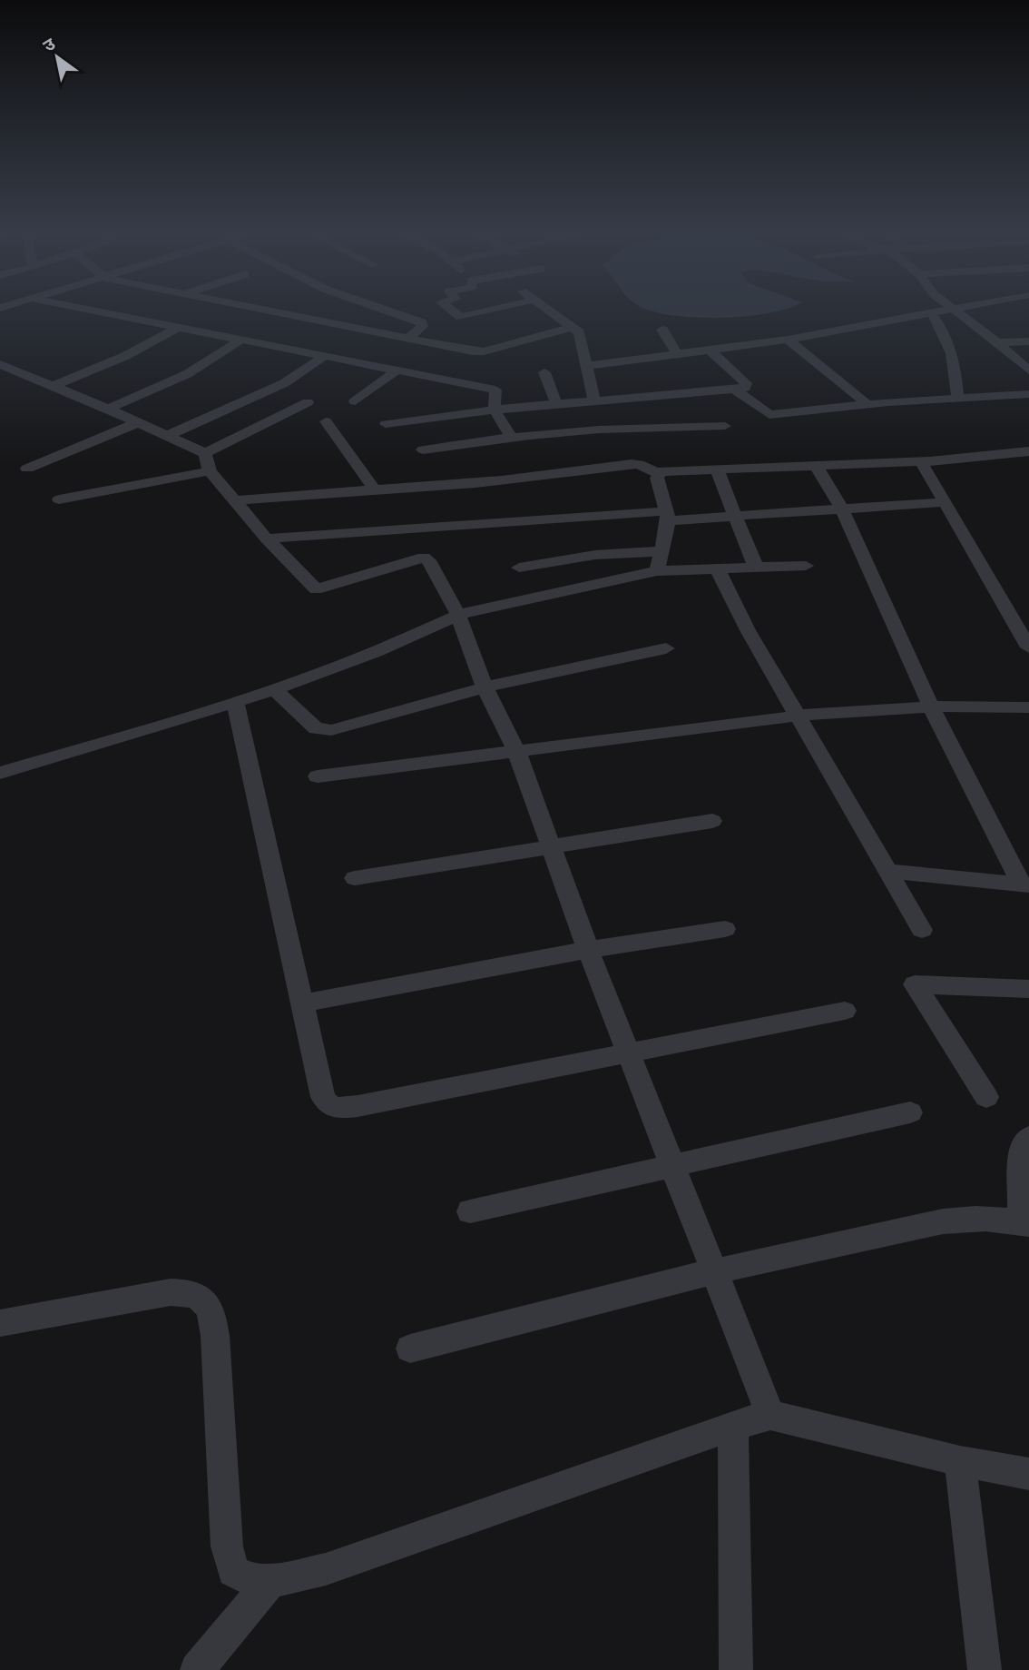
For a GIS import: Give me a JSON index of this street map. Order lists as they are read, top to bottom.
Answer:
{
  "north": "top left"
}
